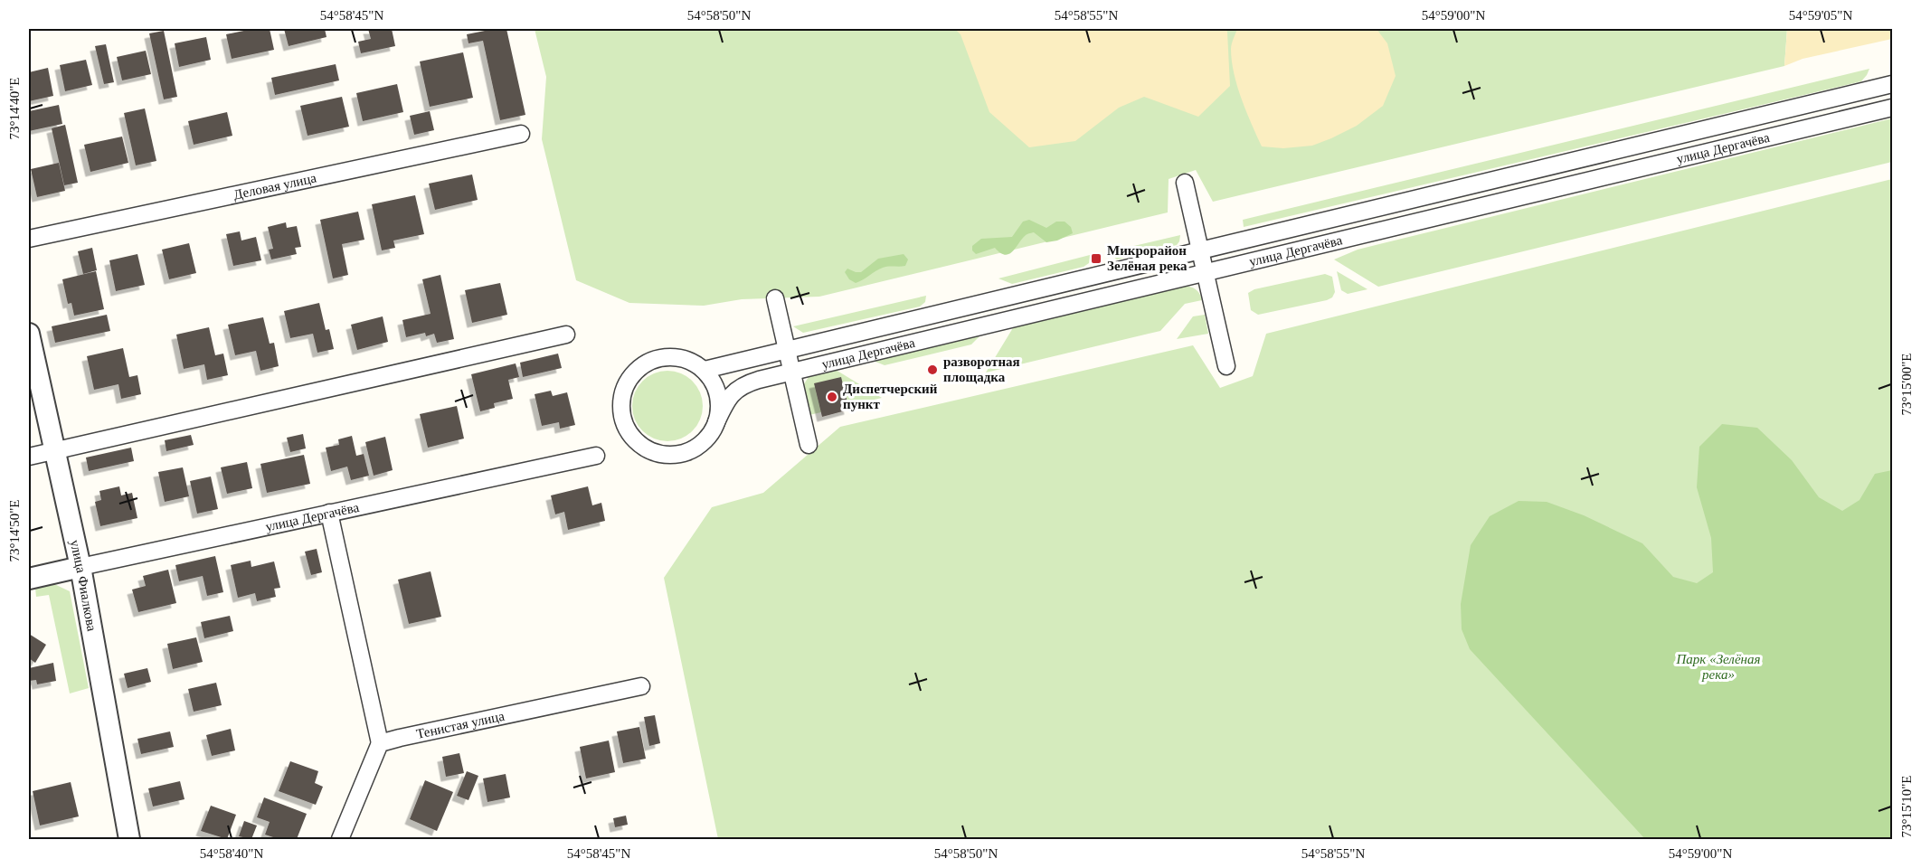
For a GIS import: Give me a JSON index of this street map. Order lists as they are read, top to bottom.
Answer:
{
  "streets": {
    "street": [
      "улица Дергачёва",
      "Деловая улица",
      "улица Фиалкова",
      "Тенистая улица"
    ]
  },
  "crossings": [
    ["улица Дергачёва", "улица Фиалкова"]
  ],
  "parks": ["Парк «Зелёная река»"],
  "places": {
    "transit": ["Микрорайон Зелёная река"],
    "other": ["разворотная площадка", "Диспетчерский пункт"]
  },
  "coordinates": [
    "54°58'45\"N",
    "54°58'50\"N",
    "54°58'55\"N",
    "54°59'00\"N",
    "54°59'05\"N",
    "73°14'40\"E",
    "73°15'00\"E",
    "73°14'50\"E",
    "73°15'10\"E",
    "54°58'40\"N"
  ]
}
